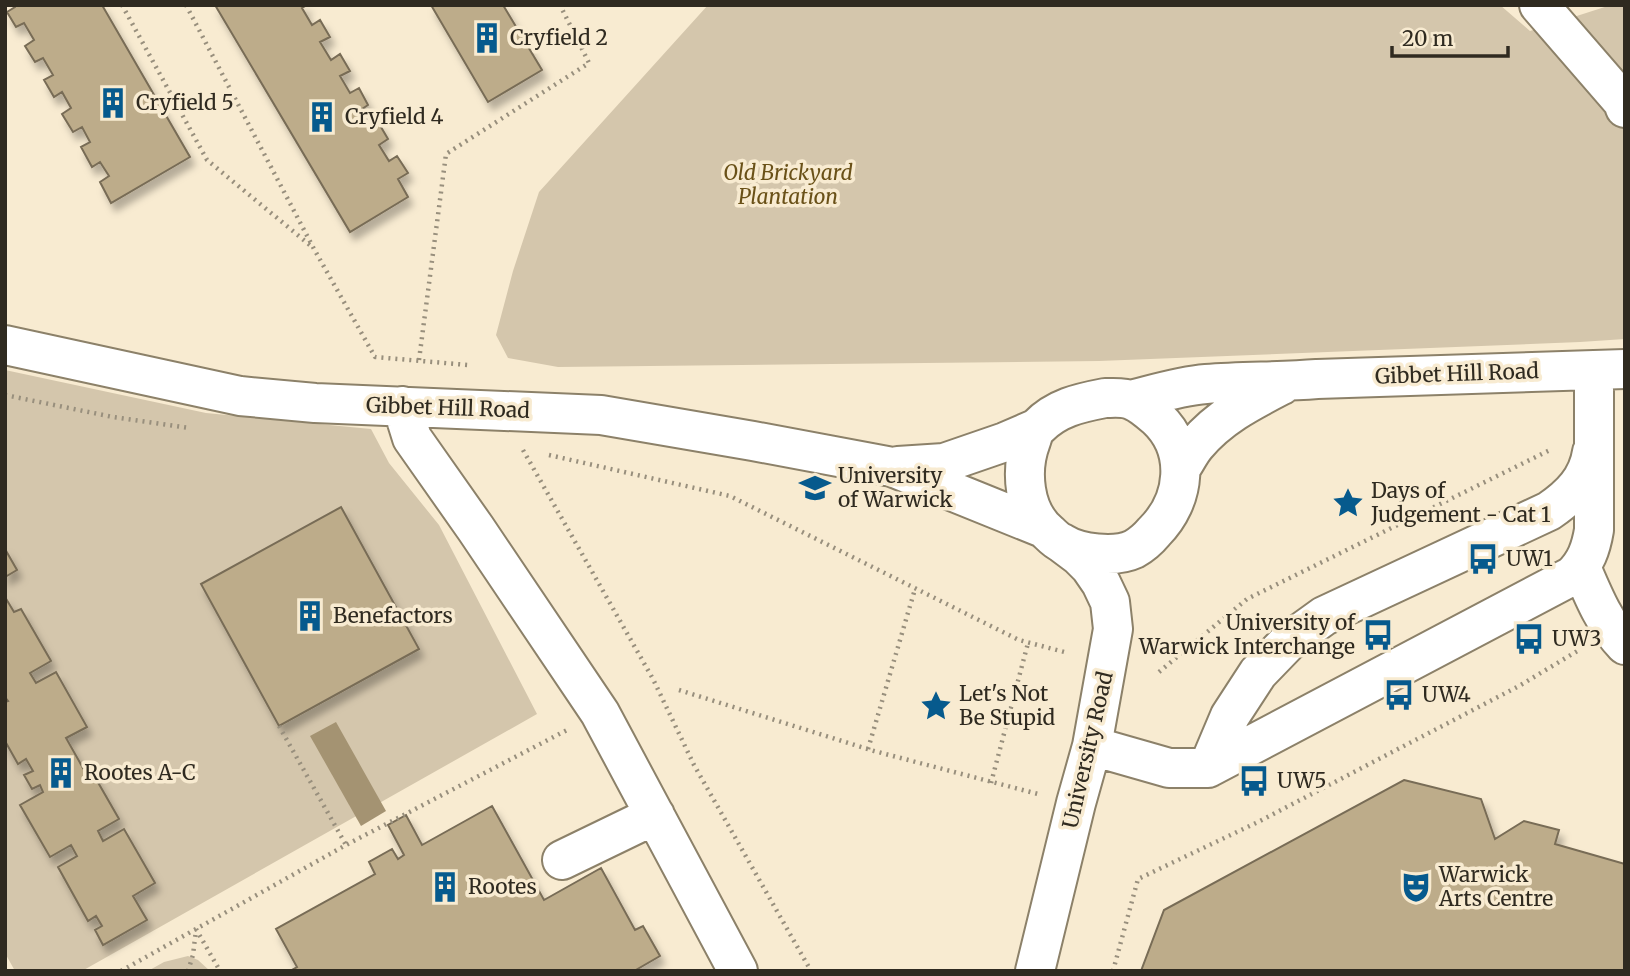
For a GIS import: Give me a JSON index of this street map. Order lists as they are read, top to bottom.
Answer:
{
  "streets": {
    "street": ["Gibbet Hill Road", "University Road"]
  },
  "crossings": [
    ["Gibbet Hill Road", "University Road"]
  ],
  "parks": ["Old Brickyard Plantation"],
  "places": {
    "building": [
      "Cryfield 2",
      "Cryfield 5",
      "Cryfield 4",
      "Benefactors",
      "Rootes A-C",
      "Rootes"
    ],
    "school or university": ["University of Warwick"],
    "place": ["Days of Judgement - Cat 1", "Let's Not Be Stupid"],
    "bus stop": [
      "UW1",
      "University of Warwick Interchange",
      "UW3",
      "UW4",
      "UW5"
    ],
    "theatre": ["Warwick Arts Centre"]
  },
  "scale_bar": "20 m"
}
